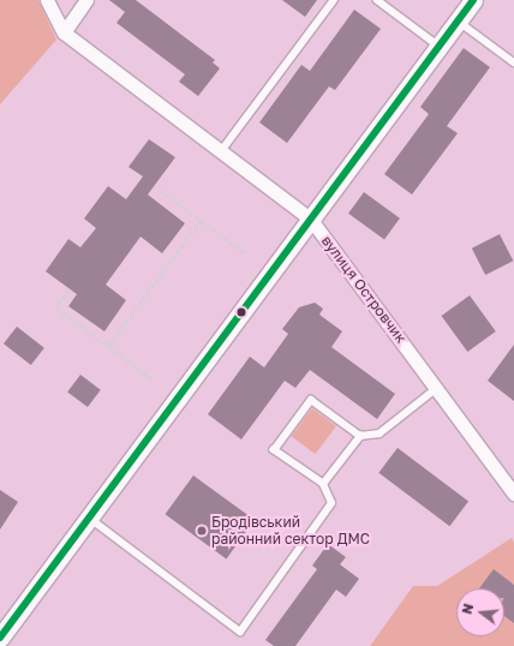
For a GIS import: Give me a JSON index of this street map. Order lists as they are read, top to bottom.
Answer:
{
  "streets": {
    "street": ["вулиця Островчик"]
  },
  "places": ["Бродівський районний сектор ДМС"],
  "north": "left"
}
